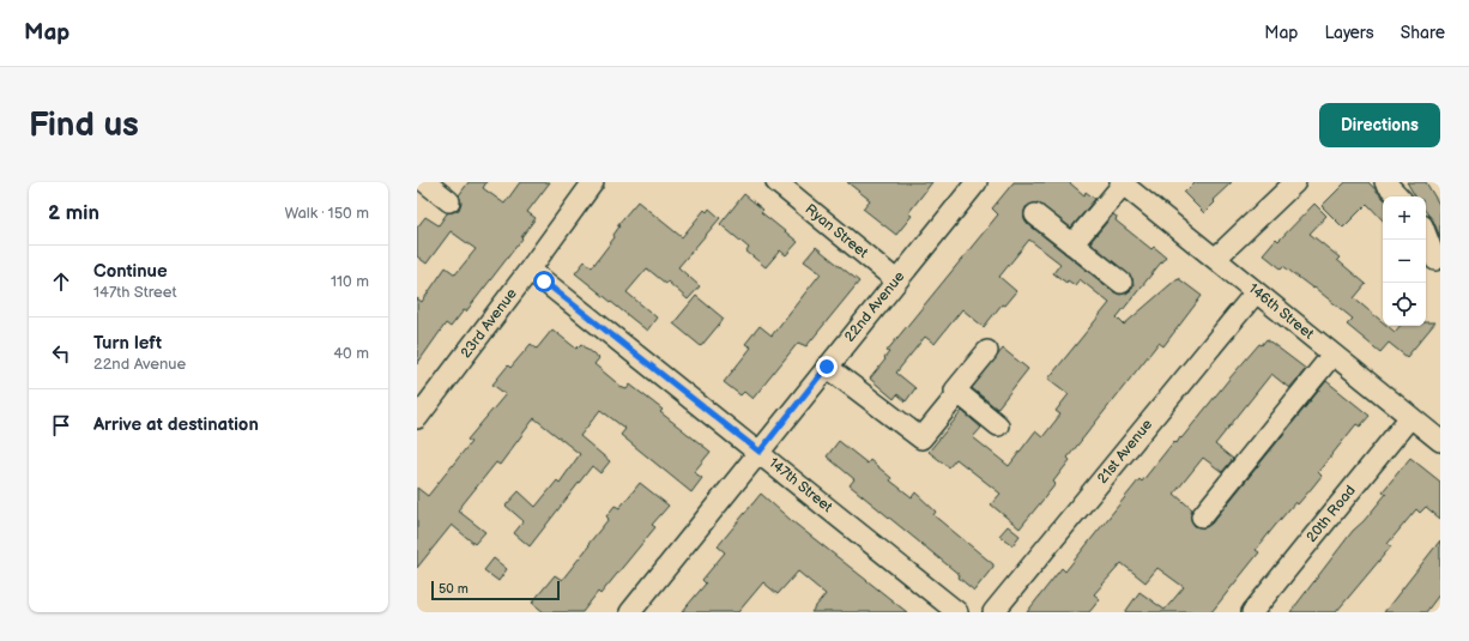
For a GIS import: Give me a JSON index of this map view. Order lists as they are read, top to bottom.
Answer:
{
  "streets": {
    "street": [
      "Ryan Street",
      "22nd Avenue",
      "146th Street",
      "23rd Avenue",
      "21st Avenue",
      "147th Street",
      "20th Road"
    ]
  },
  "crossings": [
    ["Ryan Street", "22nd Avenue"],
    ["22nd Avenue", "147th Street"],
    ["146th Street", "21st Avenue"],
    ["146th Street", "20th Road"],
    ["23rd Avenue", "147th Street"]
  ],
  "scale_bar": "50 m",
  "page": {
    "header": "Map",
    "nav": ["Map", "Layers", "Share"],
    "buttons": "Directions",
    "title": "Find us",
    "heading": ["2 min", "Walk · 150 m"],
    "map_buttons": ["+", "−"],
    "list": [
      ["Continue", "147th Street", "110 m"],
      ["Turn left", "22nd Avenue", "40 m"],
      "Arrive at destination"
    ],
    "scale": "50 m"
  }
}
